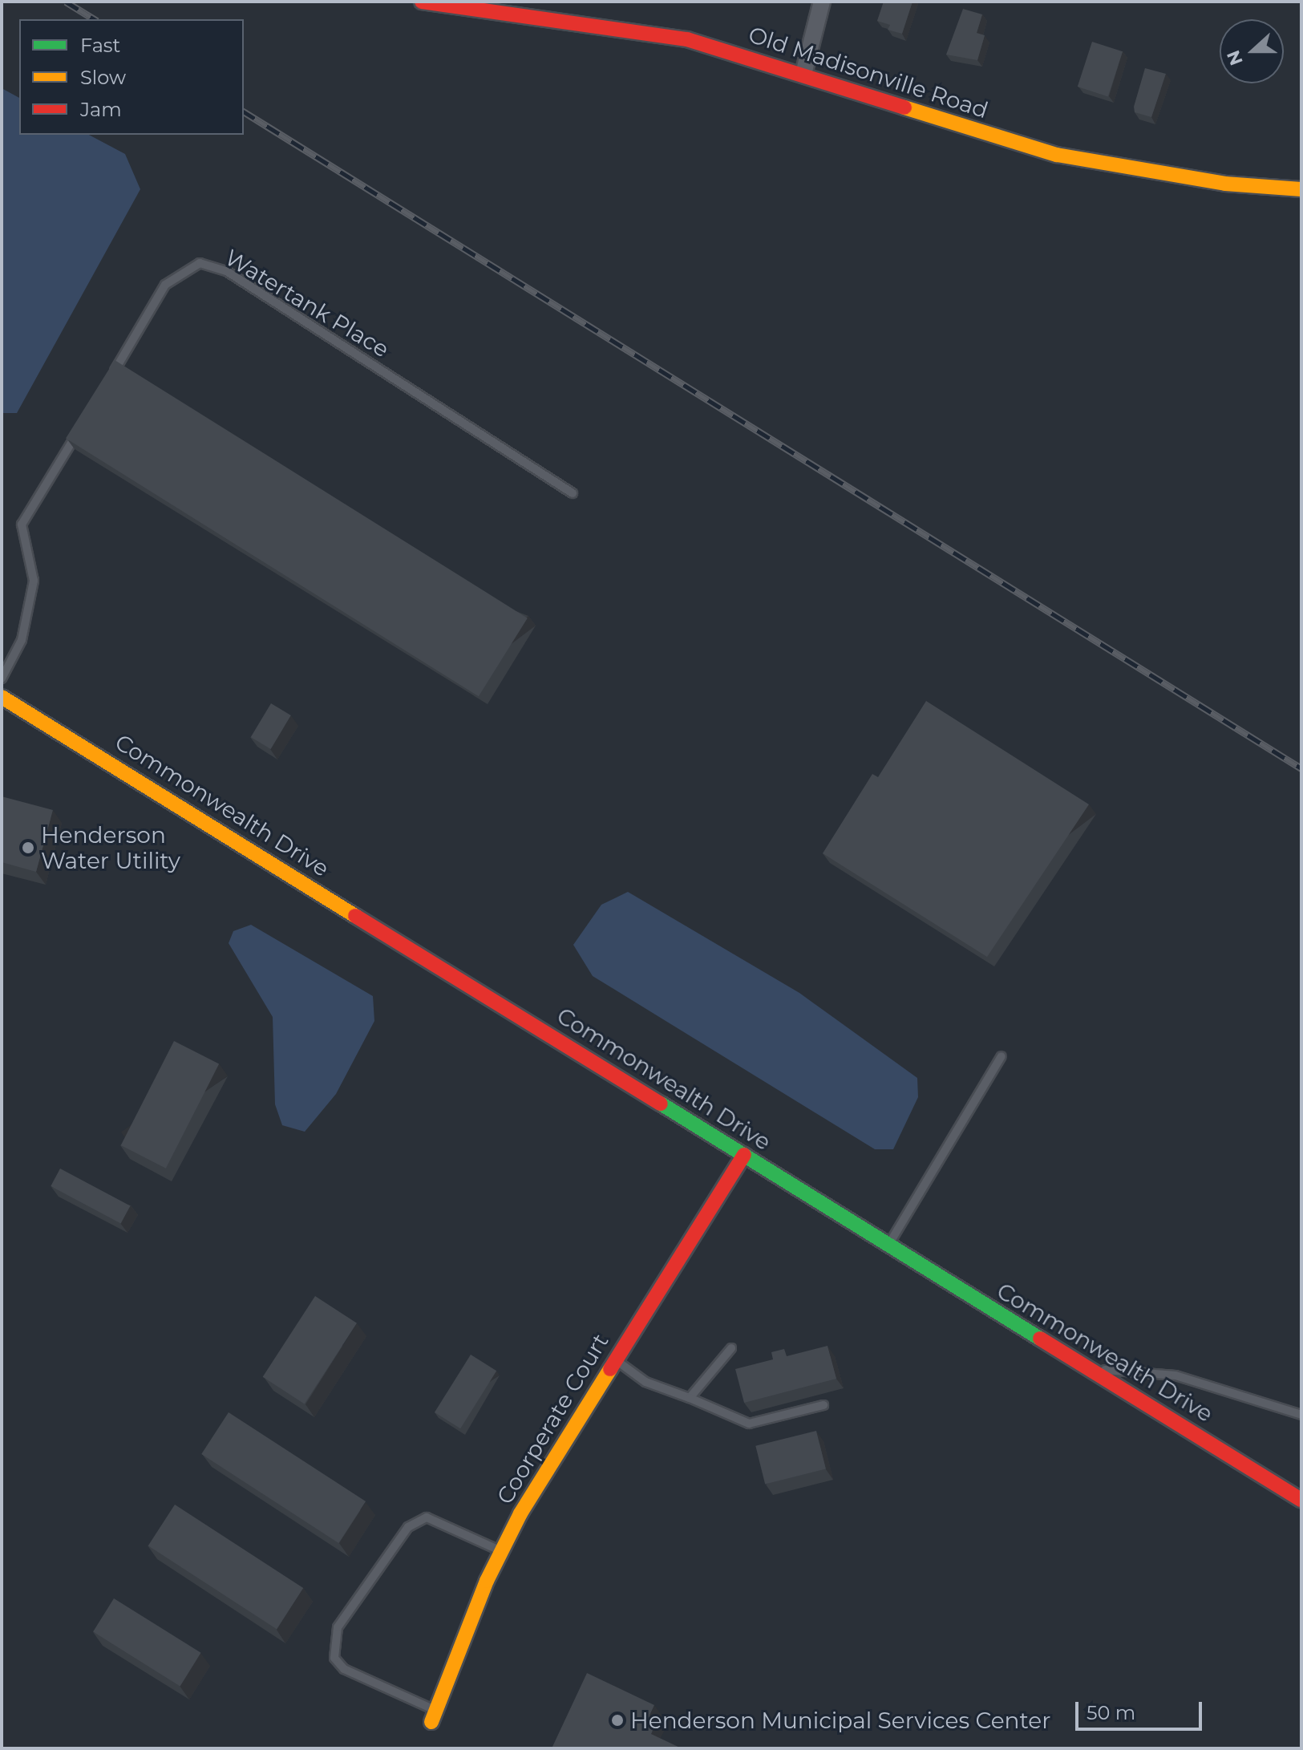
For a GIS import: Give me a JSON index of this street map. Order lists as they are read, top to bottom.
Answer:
{
  "streets": {
    "street": ["Old Madisonville Road", "Commonwealth Drive", "Coorperate Court"],
    "lane": ["Watertank Place"]
  },
  "crossings": [
    ["Commonwealth Drive", "Coorperate Court"]
  ],
  "places": ["Henderson Water Utility", "Henderson Municipal Services Center"],
  "legend": ["Fast", "Slow", "Jam"],
  "scale_bar": "50 m",
  "north": "left"
}
